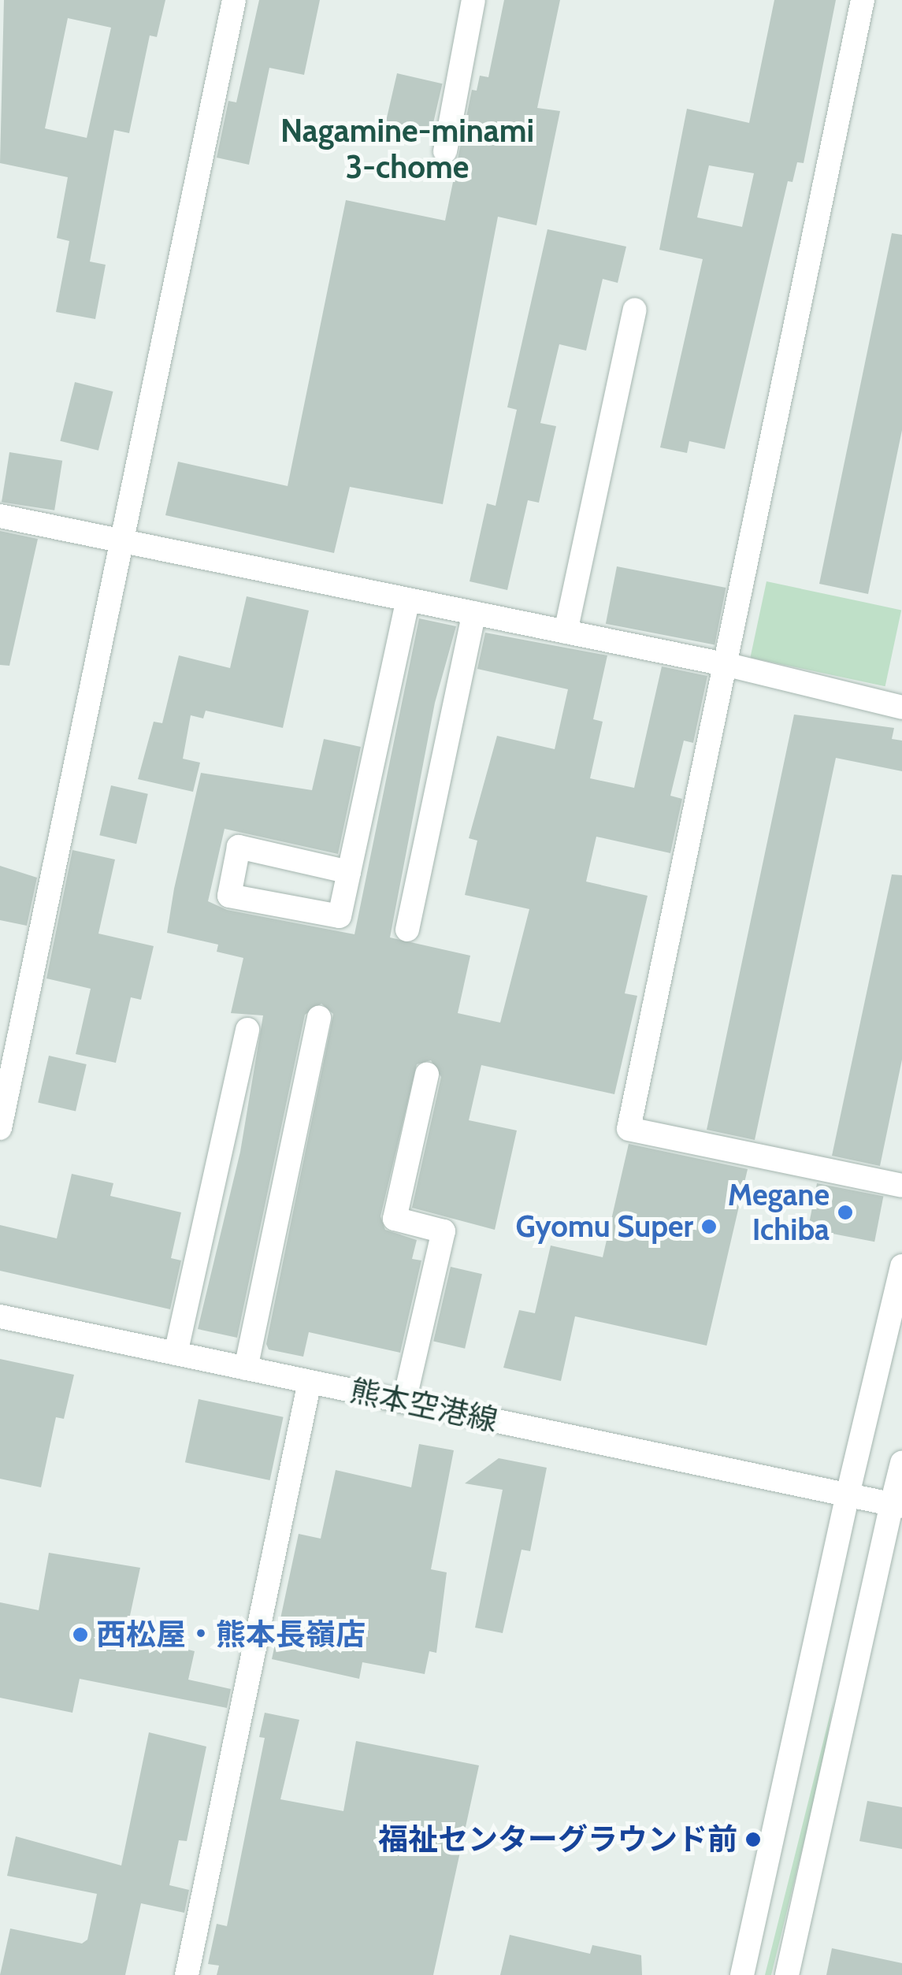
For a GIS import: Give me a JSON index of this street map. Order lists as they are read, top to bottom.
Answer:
{
  "streets": {
    "street": ["熊本空港線"]
  },
  "districts": ["Nagamine-minami 3-chome"],
  "places": [
    "Megane Ichiba",
    "Gyomu Super",
    "西松屋・熊本長嶺店",
    "福祉センターグラウンド前"
  ]
}
